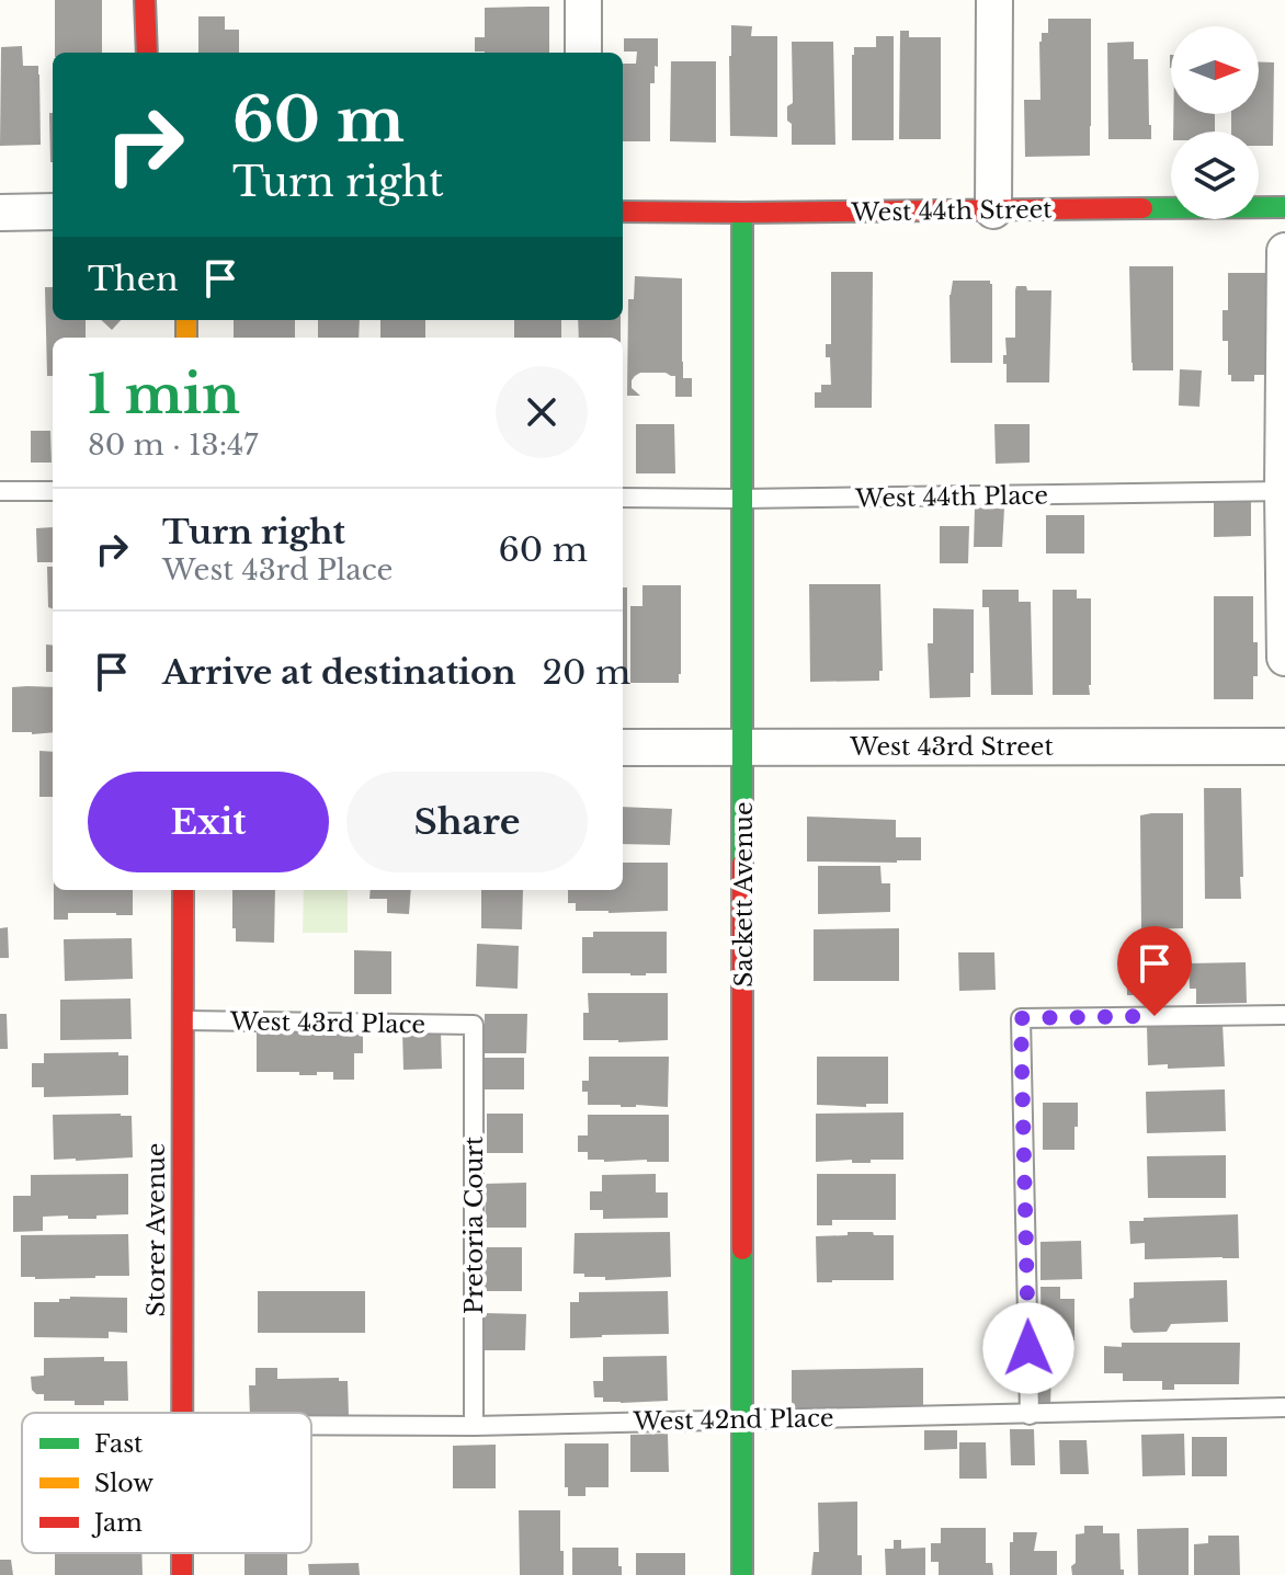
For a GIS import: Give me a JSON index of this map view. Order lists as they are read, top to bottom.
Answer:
{
  "streets": {
    "street": [
      "West 44th Street",
      "West 43rd Street",
      "Sackett Avenue",
      "Storer Avenue"
    ],
    "lane": [
      "West 44th Place",
      "West 43rd Place",
      "Pretoria Court",
      "West 42nd Place"
    ]
  },
  "crossings": [
    ["West 44th Street", "Sackett Avenue"],
    ["West 44th Place", "Sackett Avenue"],
    ["West 43rd Street", "Sackett Avenue"],
    ["Sackett Avenue", "West 42nd Place"],
    ["West 43rd Place", "Pretoria Court"],
    ["West 43rd Place", "Storer Avenue"],
    ["Pretoria Court", "West 42nd Place"]
  ],
  "legend": ["Fast", "Slow", "Jam"],
  "north": "right",
  "page": {
    "turn": ["60 m", "Turn right"],
    "then": "Then",
    "heading": ["1 min", "80 m · 13:47"],
    "list": [
      {
        "name": "Turn right",
        "note": "West 43rd Place",
        "value": "60 m"
      },
      {
        "name": "Arrive at destination",
        "value": "20 m"
      }
    ],
    "buttons": ["Exit", "Share"]
  }
}
